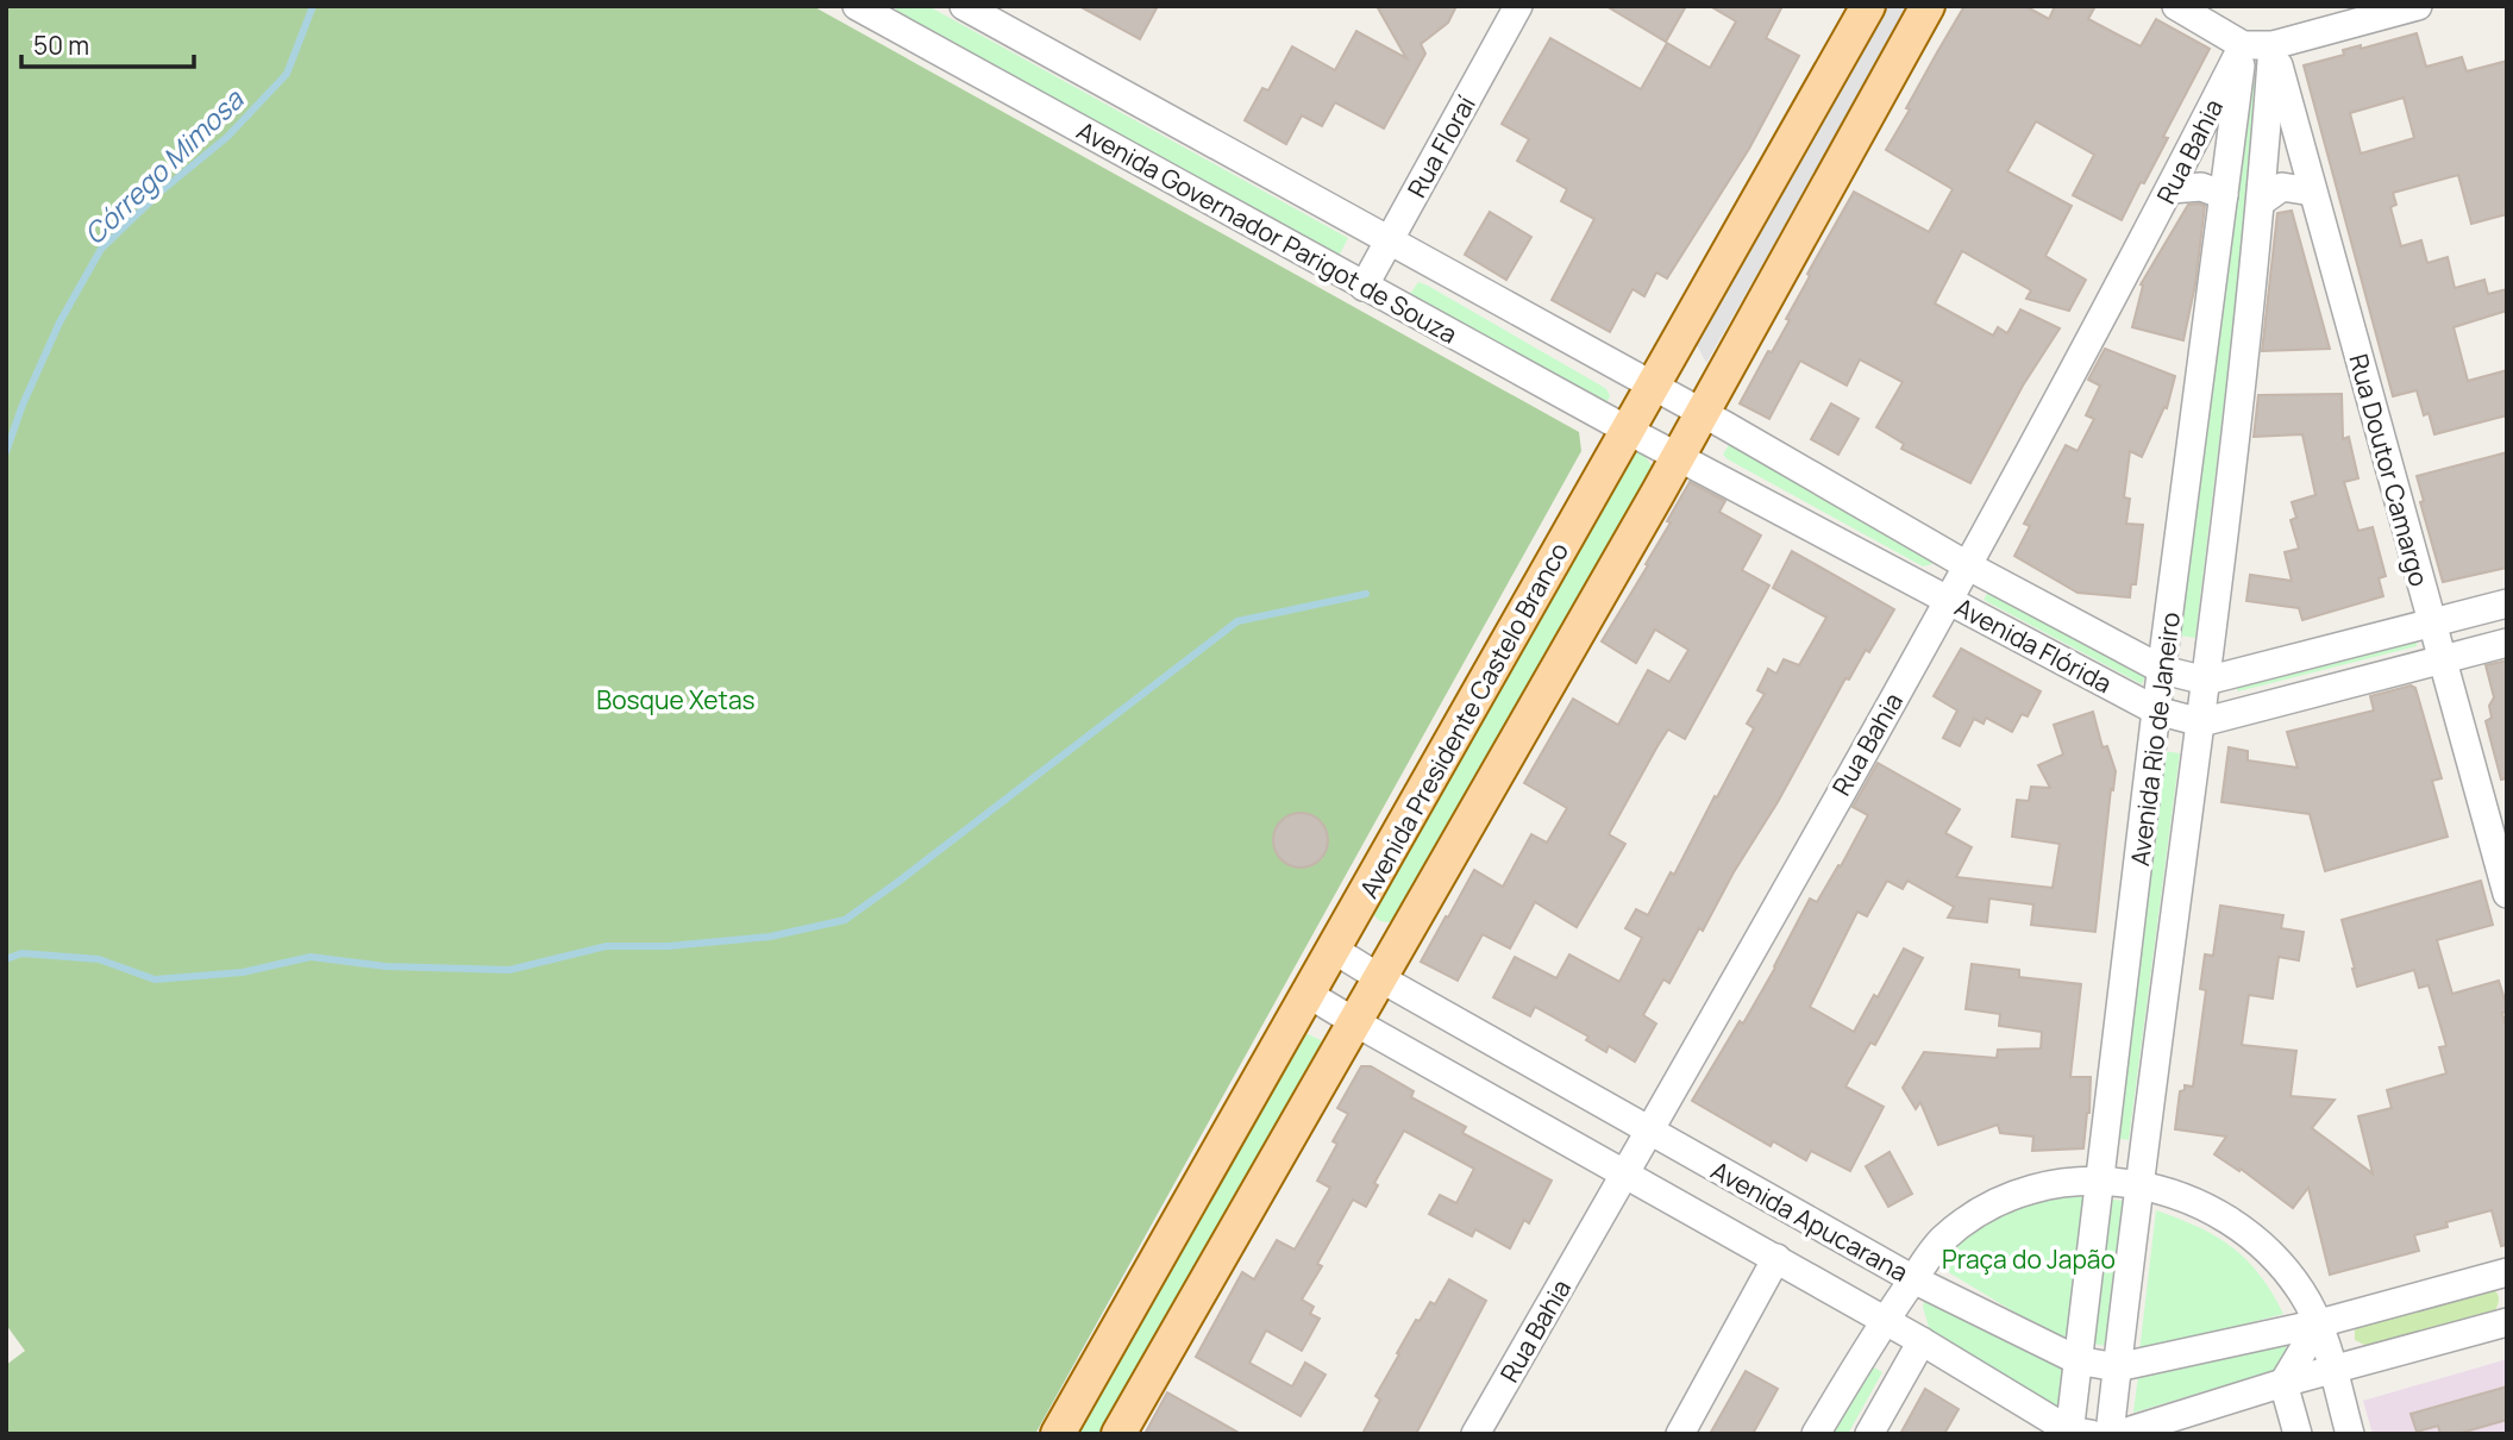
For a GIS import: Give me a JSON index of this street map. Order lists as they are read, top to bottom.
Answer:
{
  "streets": {
    "main road": ["Avenida Presidente Castelo Branco"],
    "street": [
      "Rua Floraí",
      "Rua Bahia",
      "Avenida Governador Parigot de Souza",
      "Rua Doutor Camargo",
      "Avenida Flórida",
      "Avenida Rio de Janeiro",
      "Avenida Apucarana"
    ]
  },
  "crossings": [
    ["Rua Floraí", "Avenida Governador Parigot de Souza"],
    ["Rua Bahia", "Avenida Flórida"],
    ["Rua Bahia", "Avenida Rio de Janeiro"],
    ["Rua Bahia", "Avenida Apucarana"],
    ["Avenida Governador Parigot de Souza", "Avenida Flórida"],
    ["Avenida Governador Parigot de Souza", "Avenida Presidente Castelo Branco"],
    ["Rua Doutor Camargo", "Avenida Flórida"],
    ["Rua Doutor Camargo", "Avenida Rio de Janeiro"],
    ["Avenida Flórida", "Avenida Rio de Janeiro"],
    ["Avenida Presidente Castelo Branco", "Avenida Apucarana"],
    ["Avenida Rio de Janeiro", "Avenida Apucarana"]
  ],
  "water": ["Córrego Mimosa"],
  "parks": ["Bosque Xetas", "Praça do Japão"],
  "scale_bar": "50 m"
}
